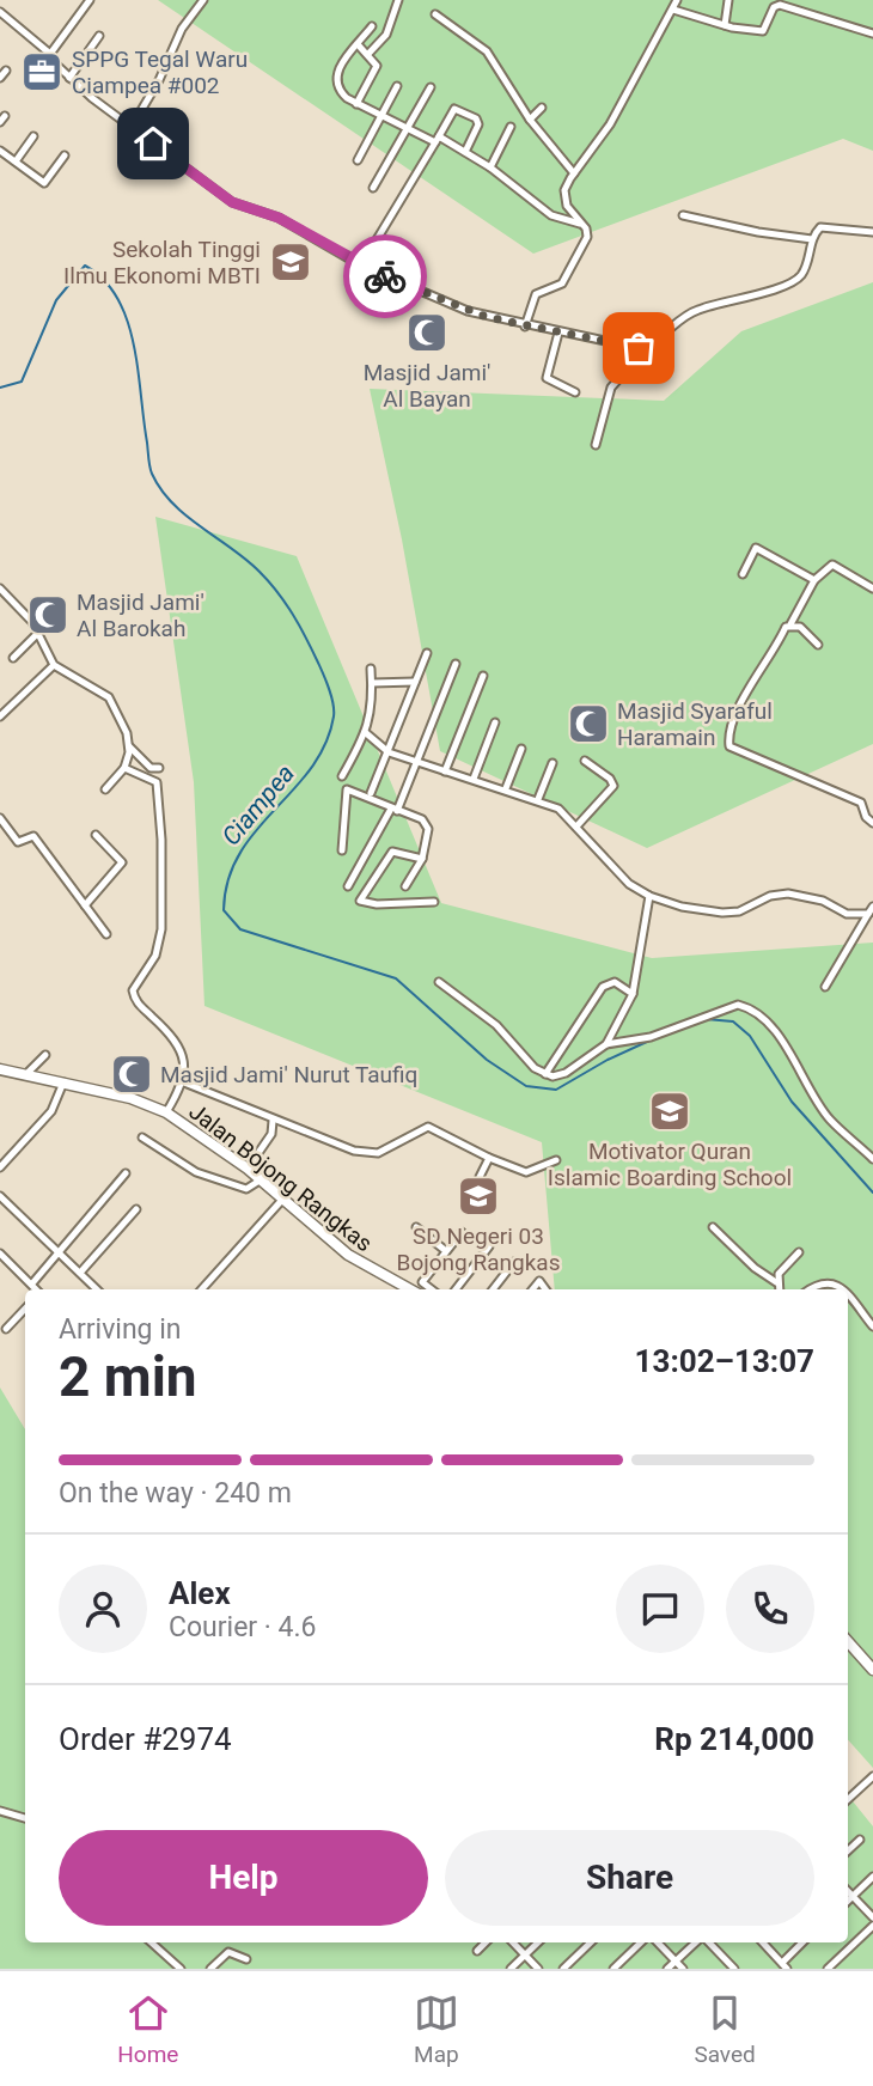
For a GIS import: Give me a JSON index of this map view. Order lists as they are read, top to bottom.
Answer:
{
  "streets": {
    "main road": ["Jalan Bojong Rangkas"]
  },
  "water": ["Ciampea"],
  "places": {
    "office": ["SPPG Tegal Waru Ciampea #002"],
    "school or university": ["Sekolah Tinggi Ilmu Ekonomi MBTI", "Motivator Quran Islamic Boarding School", "SD Negeri 03 Bojong Rangkas"],
    "mosque": [
      "Masjid Jami' Al Bayan",
      "Masjid Jami' Al Barokah",
      "Masjid Syaraful Haramain",
      "Masjid Jami' Nurut Taufiq"
    ]
  },
  "page": {
    "heading": ["2 min", "Arriving in", "13:02–13:07"],
    "panel": [
      "Alex",
      "Courier · 4.6",
      "Order #2974",
      "Rp 214,000"
    ],
    "bar": "On the way · 240 m",
    "buttons": ["Help", "Share"],
    "tabs": ["Home", "Map", "Saved"]
  }
}
